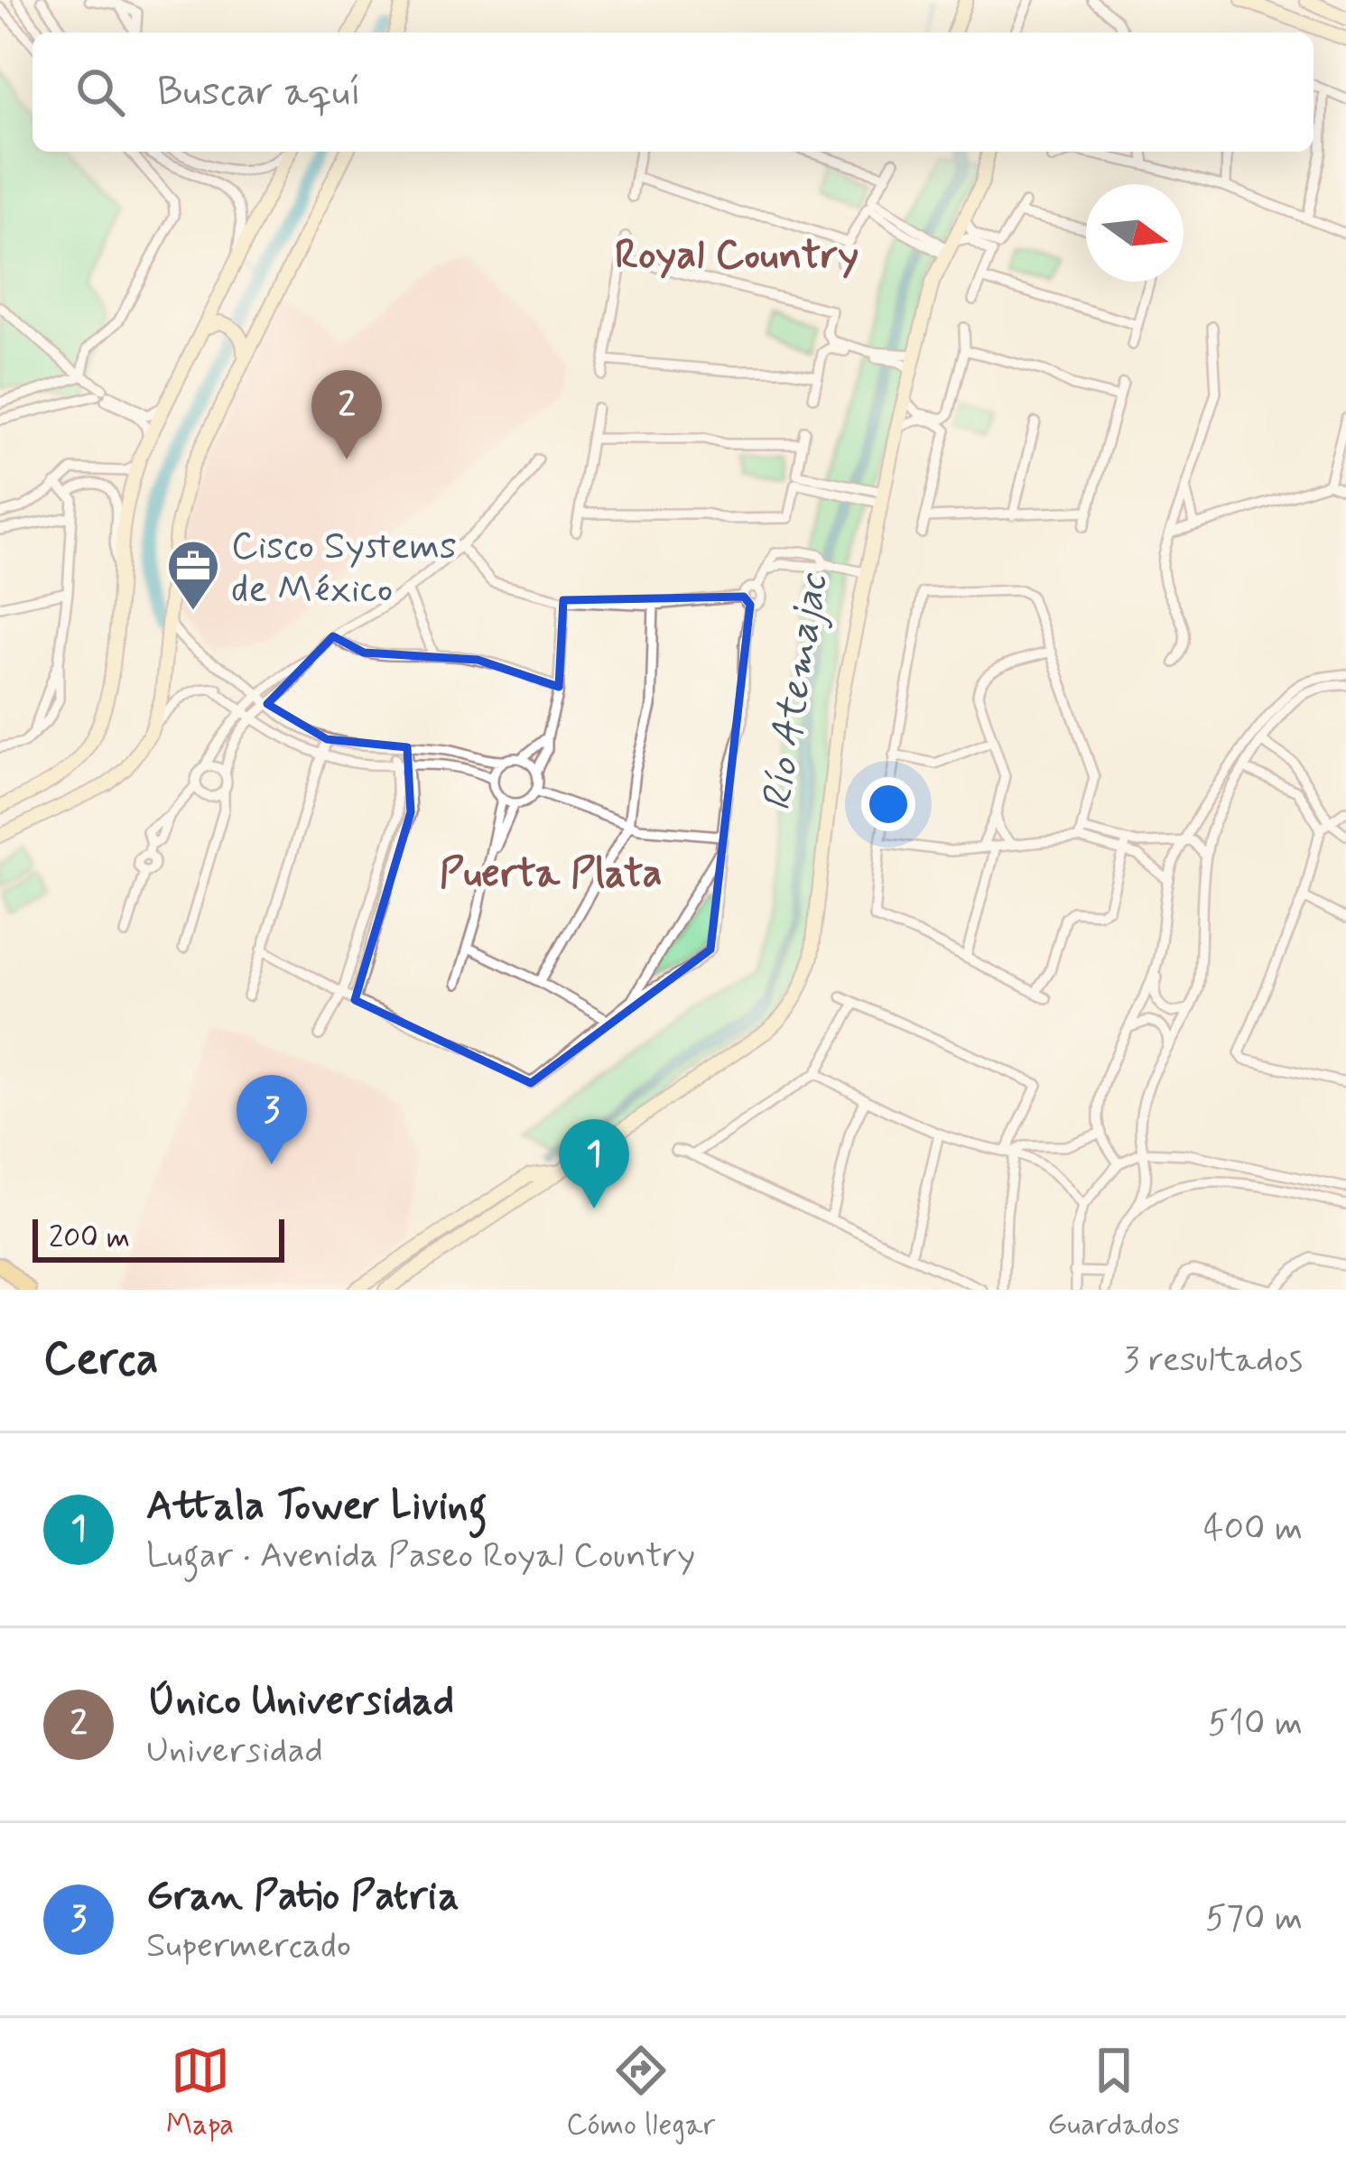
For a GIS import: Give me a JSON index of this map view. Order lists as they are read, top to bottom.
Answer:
{
  "districts": ["Royal Country", "Puerta Plata"],
  "water": ["Río Atemajac"],
  "places": {
    "office": ["Cisco Systems de México"]
  },
  "scale_bar": "200 m",
  "north": "right",
  "page": {
    "search": "Buscar aquí",
    "pins": ["2", "3", "1"],
    "scale": "200 m",
    "heading": ["Cerca", "3 resultados"],
    "list": [
      {
        "mark": "1",
        "name": "Attala Tower Living",
        "note": "Lugar · Avenida Paseo Royal Country",
        "value": "400 m"
      },
      {
        "mark": "2",
        "name": "Único Universidad",
        "note": "Universidad",
        "value": "510 m"
      },
      {
        "mark": "3",
        "name": "Gran Patio Patria",
        "note": "Supermercado",
        "value": "570 m"
      }
    ],
    "nav": ["Mapa", "Cómo llegar", "Guardados"]
  }
}
